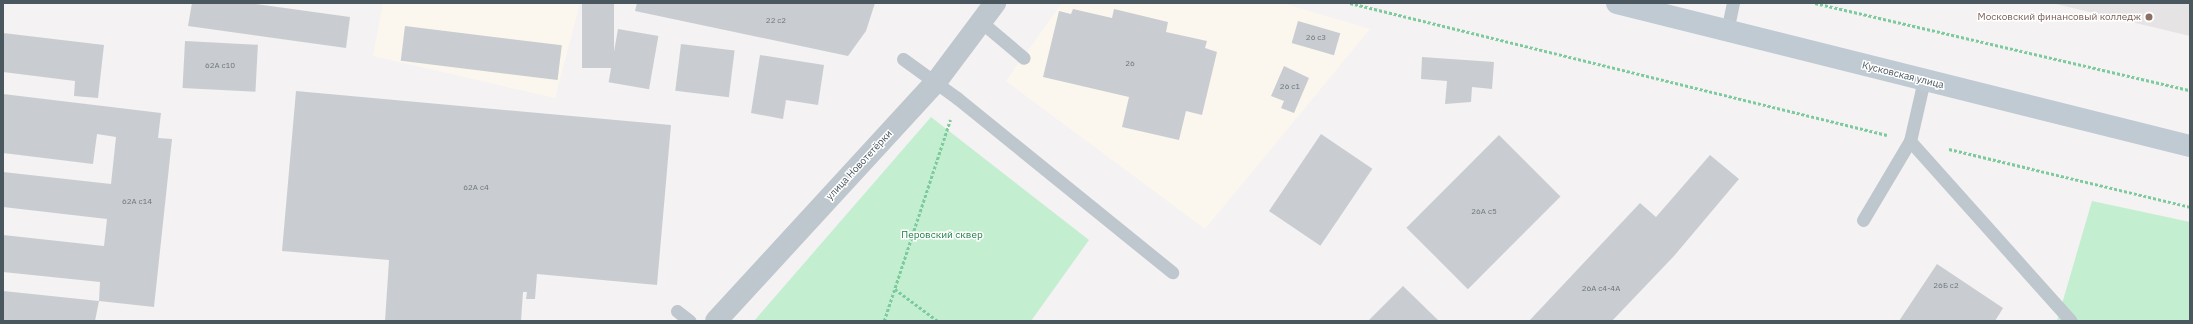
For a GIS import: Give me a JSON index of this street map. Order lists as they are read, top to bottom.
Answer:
{
  "streets": {
    "street": ["Кусковская улица", "улица Новотетёрки"]
  },
  "parks": ["Перовский сквер"],
  "places": ["Московский финансовый колледж"],
  "house_numbers": [
    "22 с2",
    "26 с3",
    "26",
    "62А с10",
    "26 с1",
    "62А с4",
    "62А с14",
    "26А с5",
    "26Б с2",
    "26А с4-4А"
  ]
}
